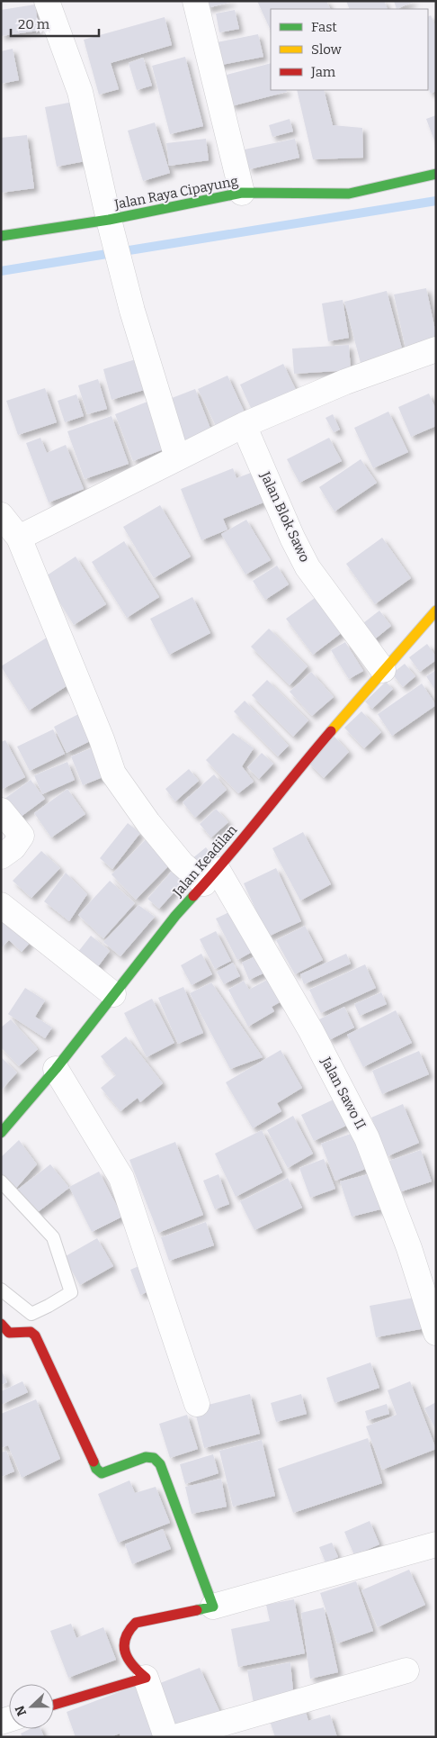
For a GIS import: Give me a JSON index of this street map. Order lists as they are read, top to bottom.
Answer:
{
  "streets": {
    "main road": ["Jalan Raya Cipayung", "Jalan Keadilan"],
    "street": ["Jalan Blok Sawo", "Jalan Sawo II"]
  },
  "crossings": [
    ["Jalan Blok Sawo", "Jalan Keadilan"],
    ["Jalan Keadilan", "Jalan Sawo II"]
  ],
  "legend": ["Fast", "Slow", "Jam"],
  "scale_bar": "20 m",
  "north": "left"
}
